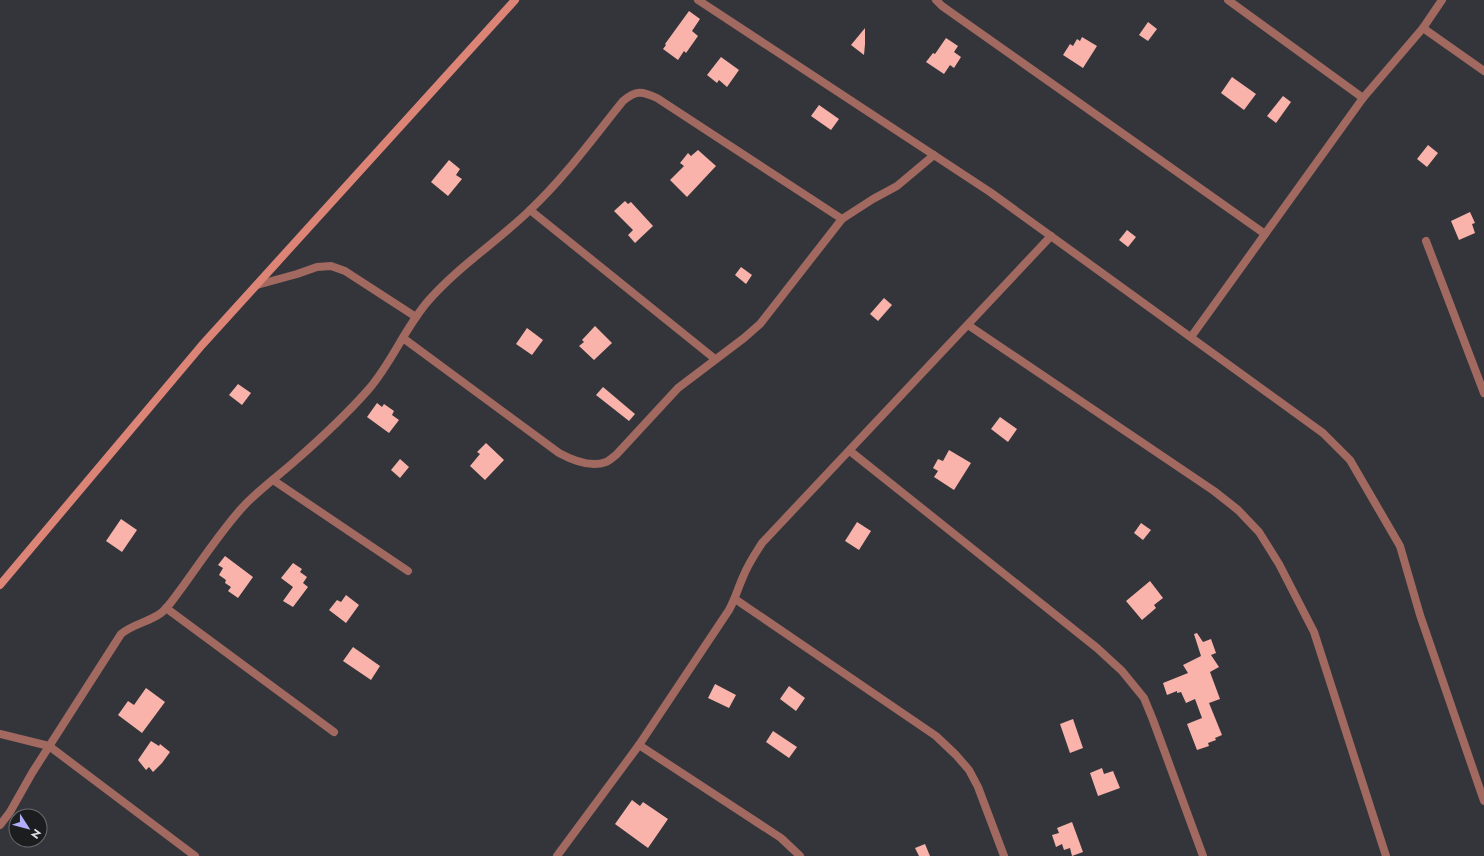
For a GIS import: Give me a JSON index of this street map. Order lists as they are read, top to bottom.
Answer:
{
  "north": "bottom right"
}
